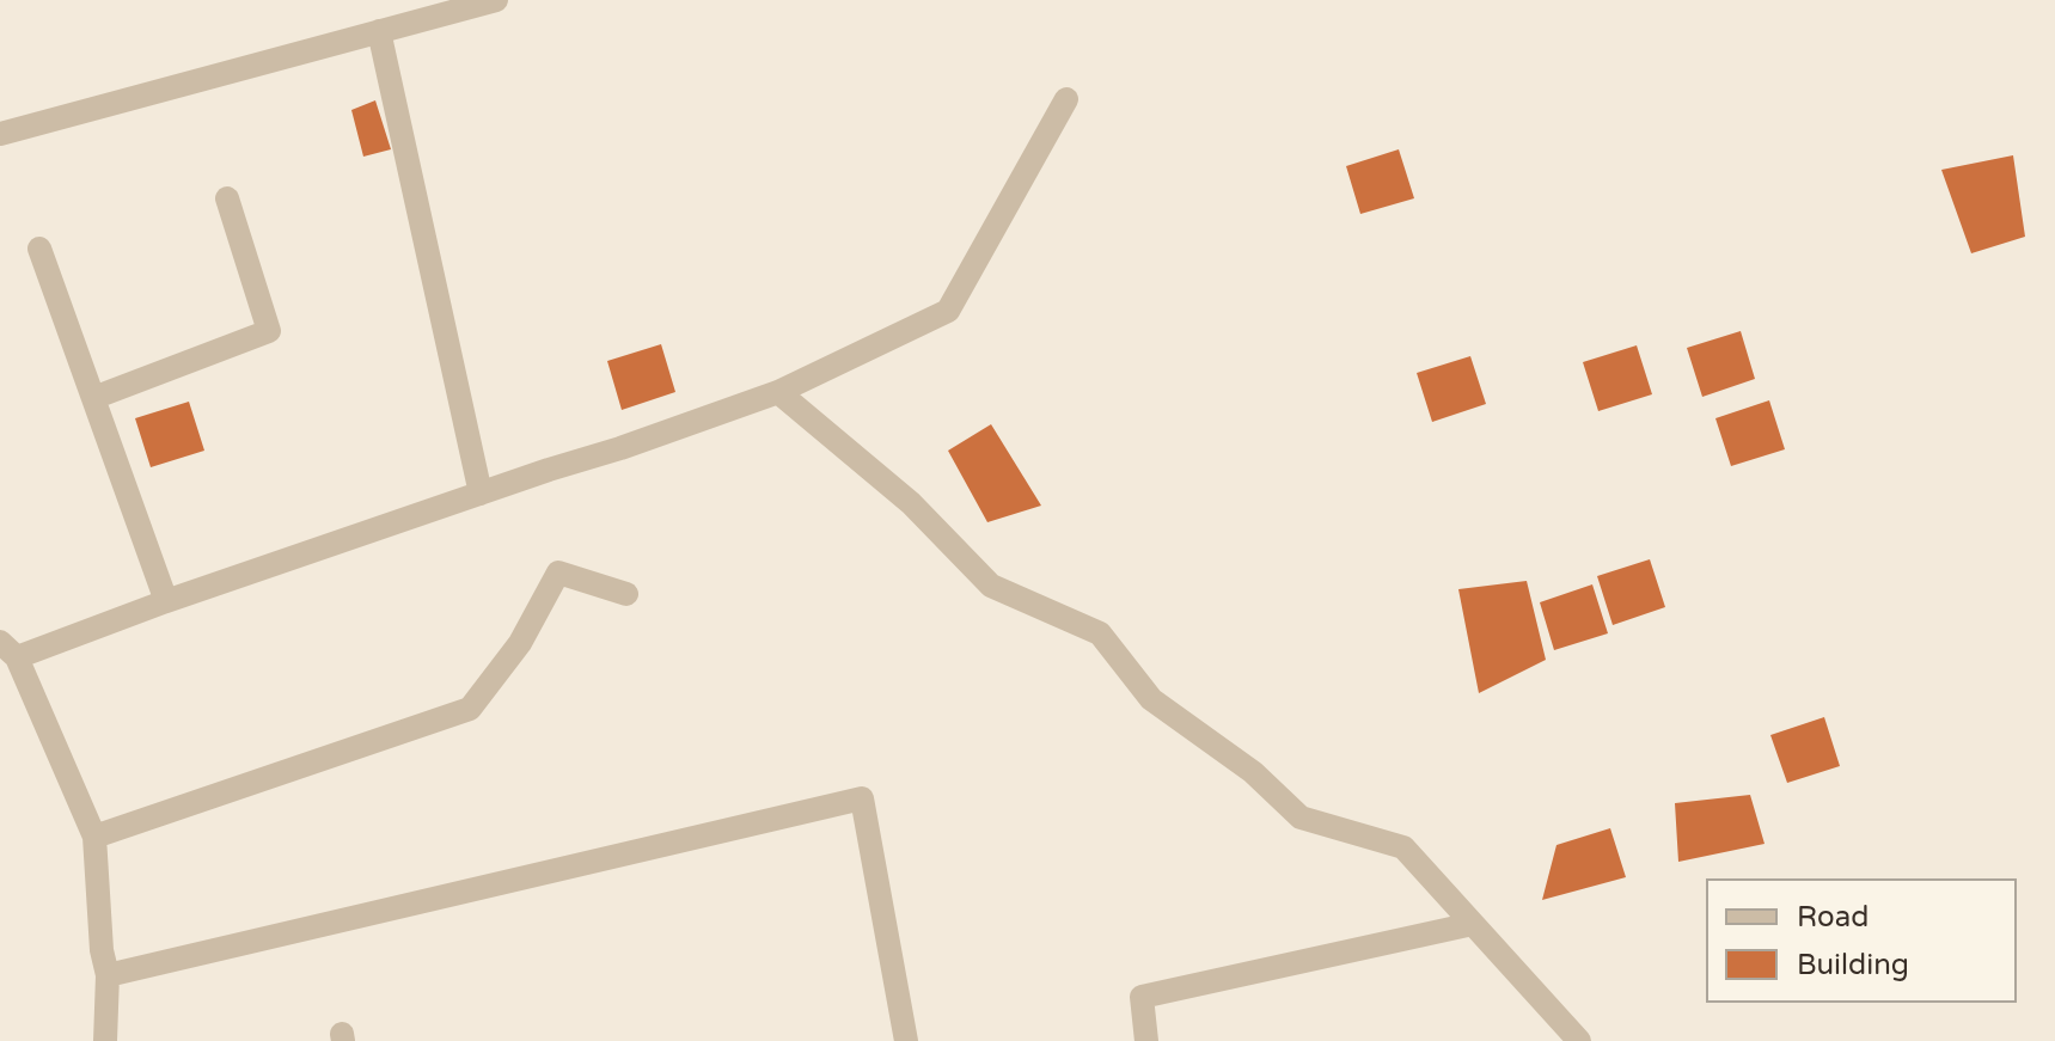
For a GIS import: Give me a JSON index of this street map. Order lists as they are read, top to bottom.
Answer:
{
  "legend": ["Road", "Building"]
}
